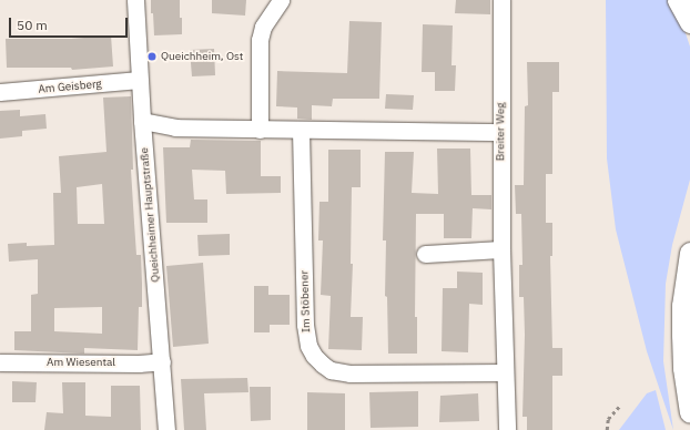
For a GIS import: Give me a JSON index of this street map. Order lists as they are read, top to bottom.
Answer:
{
  "streets": {
    "street": [
      "Am Geisberg",
      "Breiter Weg",
      "Queichheimer Hauptstraße",
      "Im Stöbener",
      "Am Wiesental"
    ]
  },
  "crossings": [
    ["Am Geisberg", "Queichheimer Hauptstraße"],
    ["Breiter Weg", "Im Stöbener"],
    ["Queichheimer Hauptstraße", "Am Wiesental"]
  ],
  "places": ["Queichheim, Ost"],
  "scale_bar": "50 m"
}
